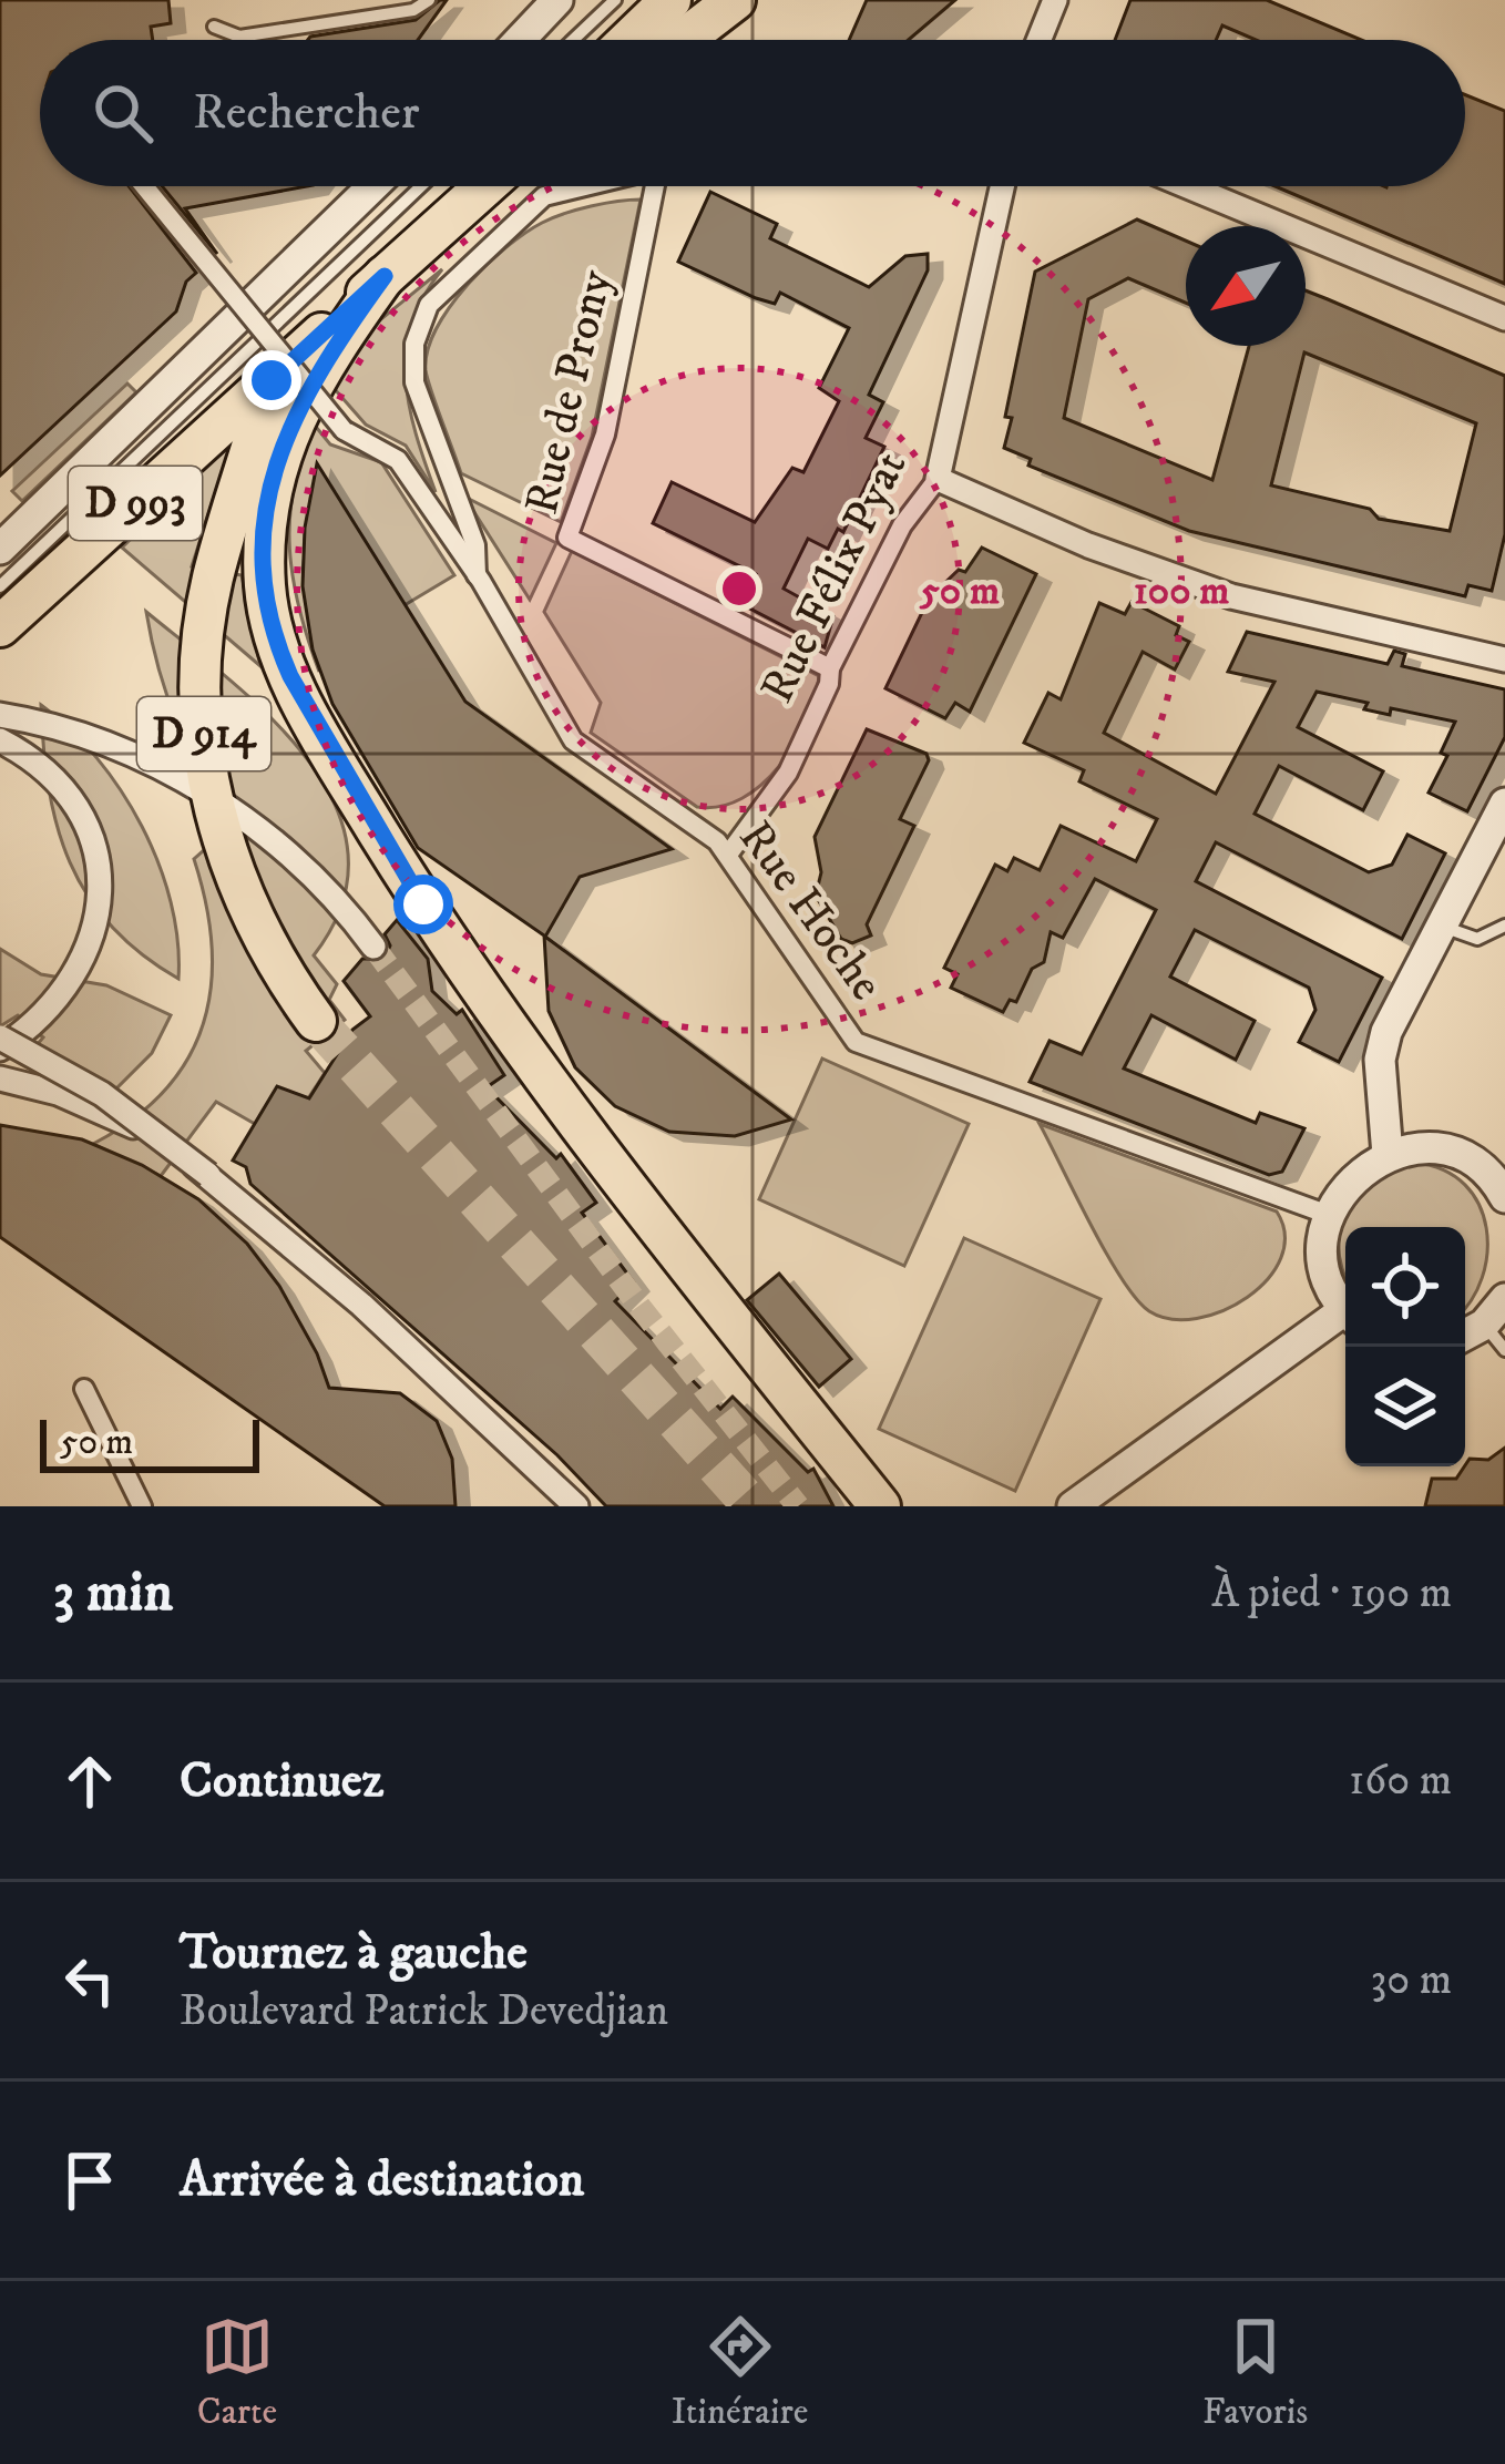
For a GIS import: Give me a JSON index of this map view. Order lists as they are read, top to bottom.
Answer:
{
  "streets": {
    "main road": ["D 993", "D 914"],
    "street": ["Rue de Prony", "Rue Félix Pyat", "Rue Hoche"]
  },
  "crossings": [
    ["Rue de Prony", "Rue Félix Pyat"],
    ["D 993", "D 914"],
    ["Rue Félix Pyat", "Rue Hoche"]
  ],
  "scale_bar": "50 m",
  "north": "bottom left",
  "page": {
    "search": "Rechercher",
    "scale": "50 m",
    "heading": ["3 min", "À pied · 190 m"],
    "list": [
      ["Continuez", "160 m"],
      ["Tournez à gauche", "Boulevard Patrick Devedjian", "30 m"],
      "Arrivée à destination"
    ],
    "nav": ["Carte", "Itinéraire", "Favoris"]
  },
  "rings": ["50 m", "100 m"]
}
